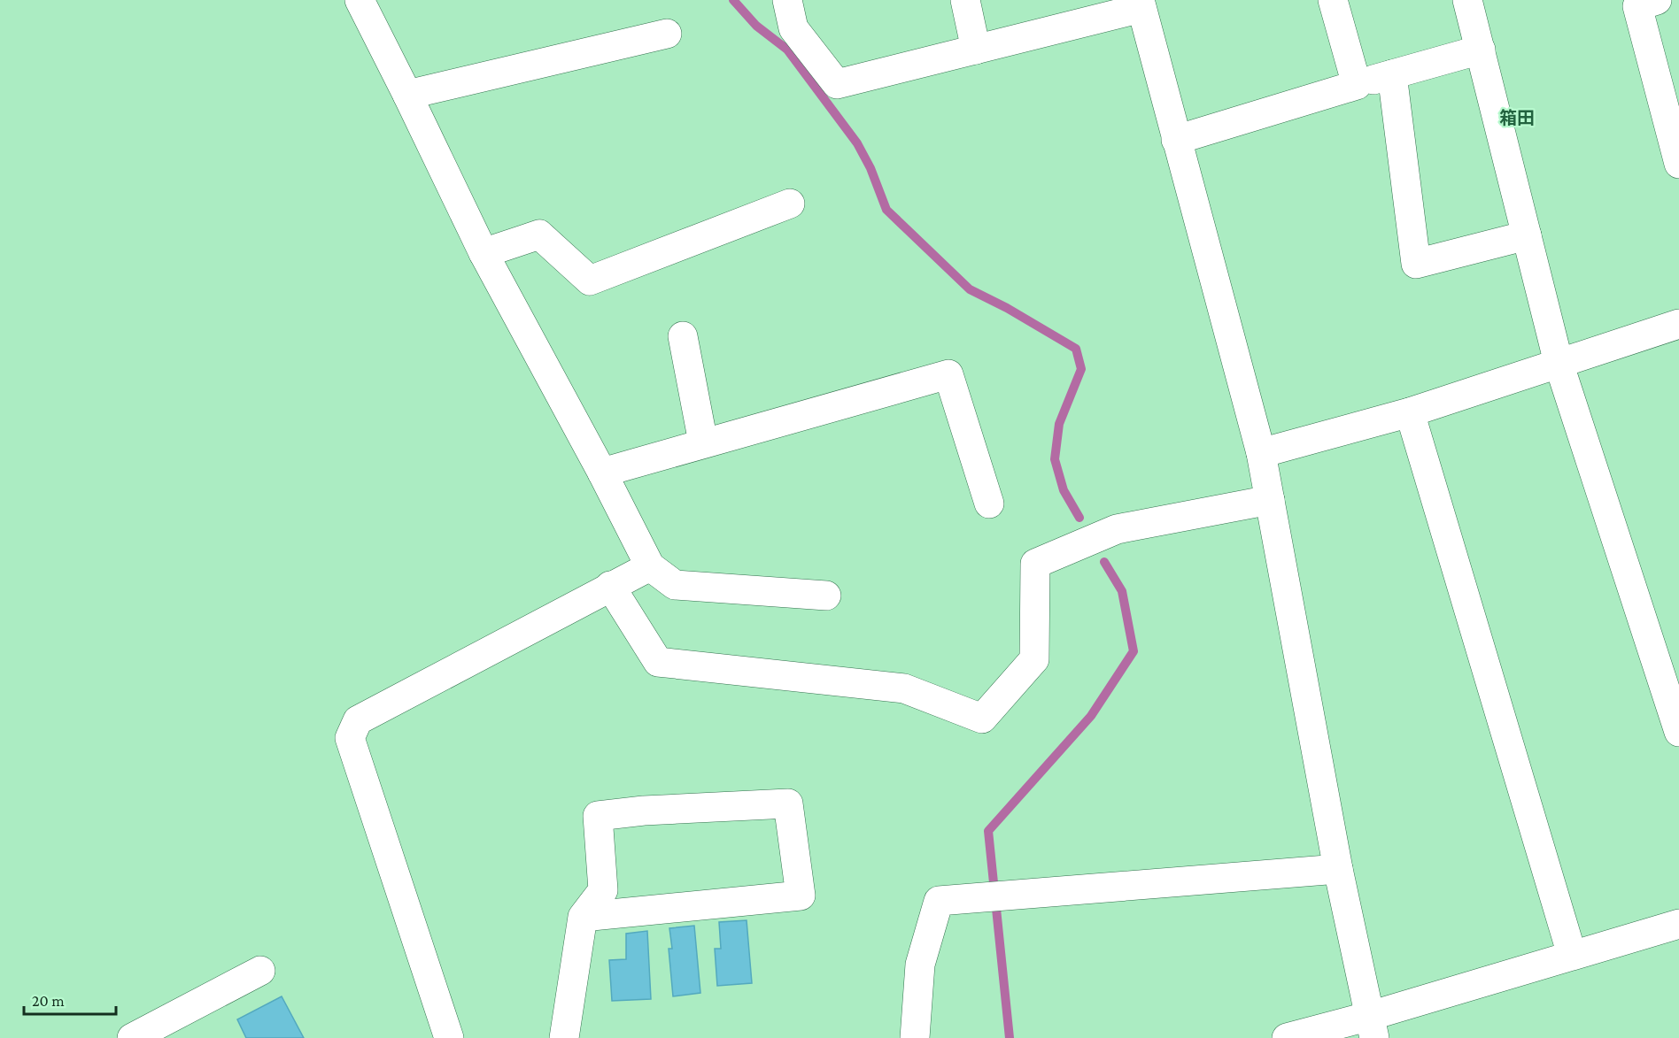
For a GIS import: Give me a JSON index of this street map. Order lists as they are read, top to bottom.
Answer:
{
  "districts": ["箱田"],
  "scale_bar": "20 m"
}
